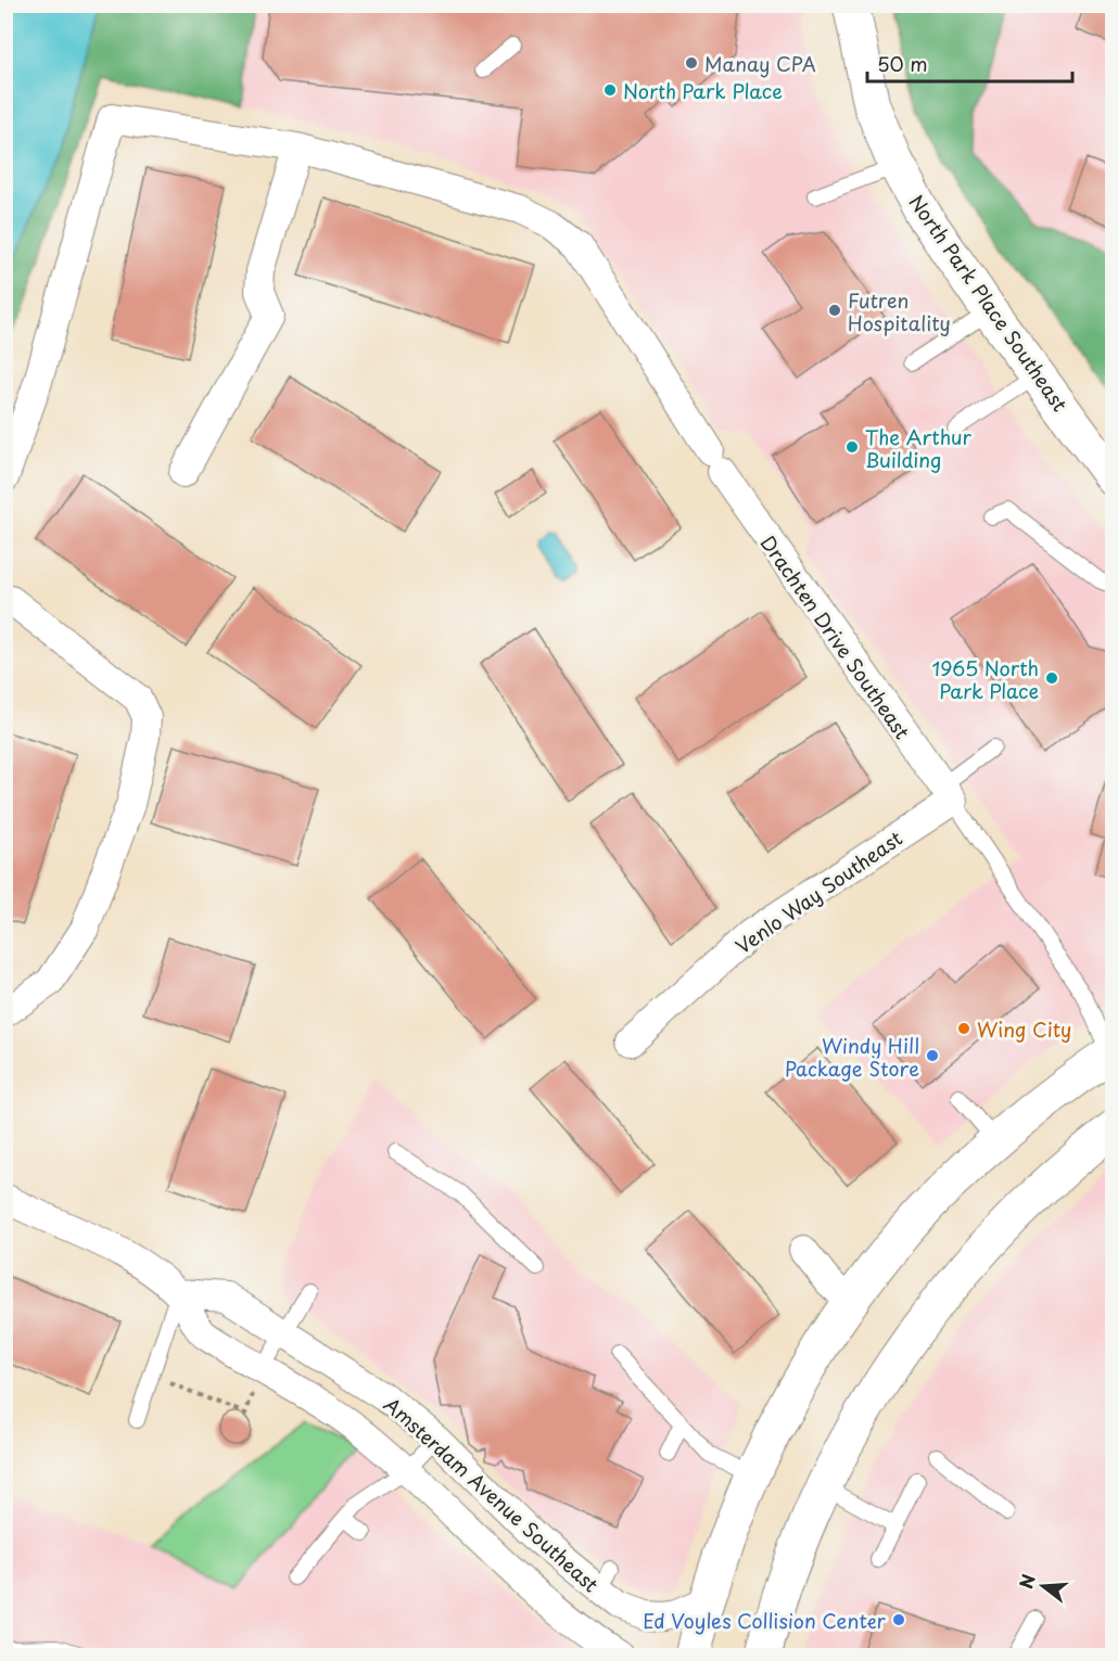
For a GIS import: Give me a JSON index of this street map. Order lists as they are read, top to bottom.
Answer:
{
  "streets": {
    "main road": ["North Park Place Southeast"],
    "street": ["Drachten Drive Southeast", "Venlo Way Southeast", "Amsterdam Avenue Southeast"]
  },
  "crossings": [
    ["Drachten Drive Southeast", "Venlo Way Southeast"]
  ],
  "places": [
    "Manay CPA",
    "North Park Place",
    "Futren Hospitality",
    "The Arthur Building",
    "1965 North Park Place",
    "Wing City",
    "Windy Hill Package Store",
    "Ed Voyles Collision Center"
  ],
  "scale_bar": "50 m",
  "north": "left"
}
